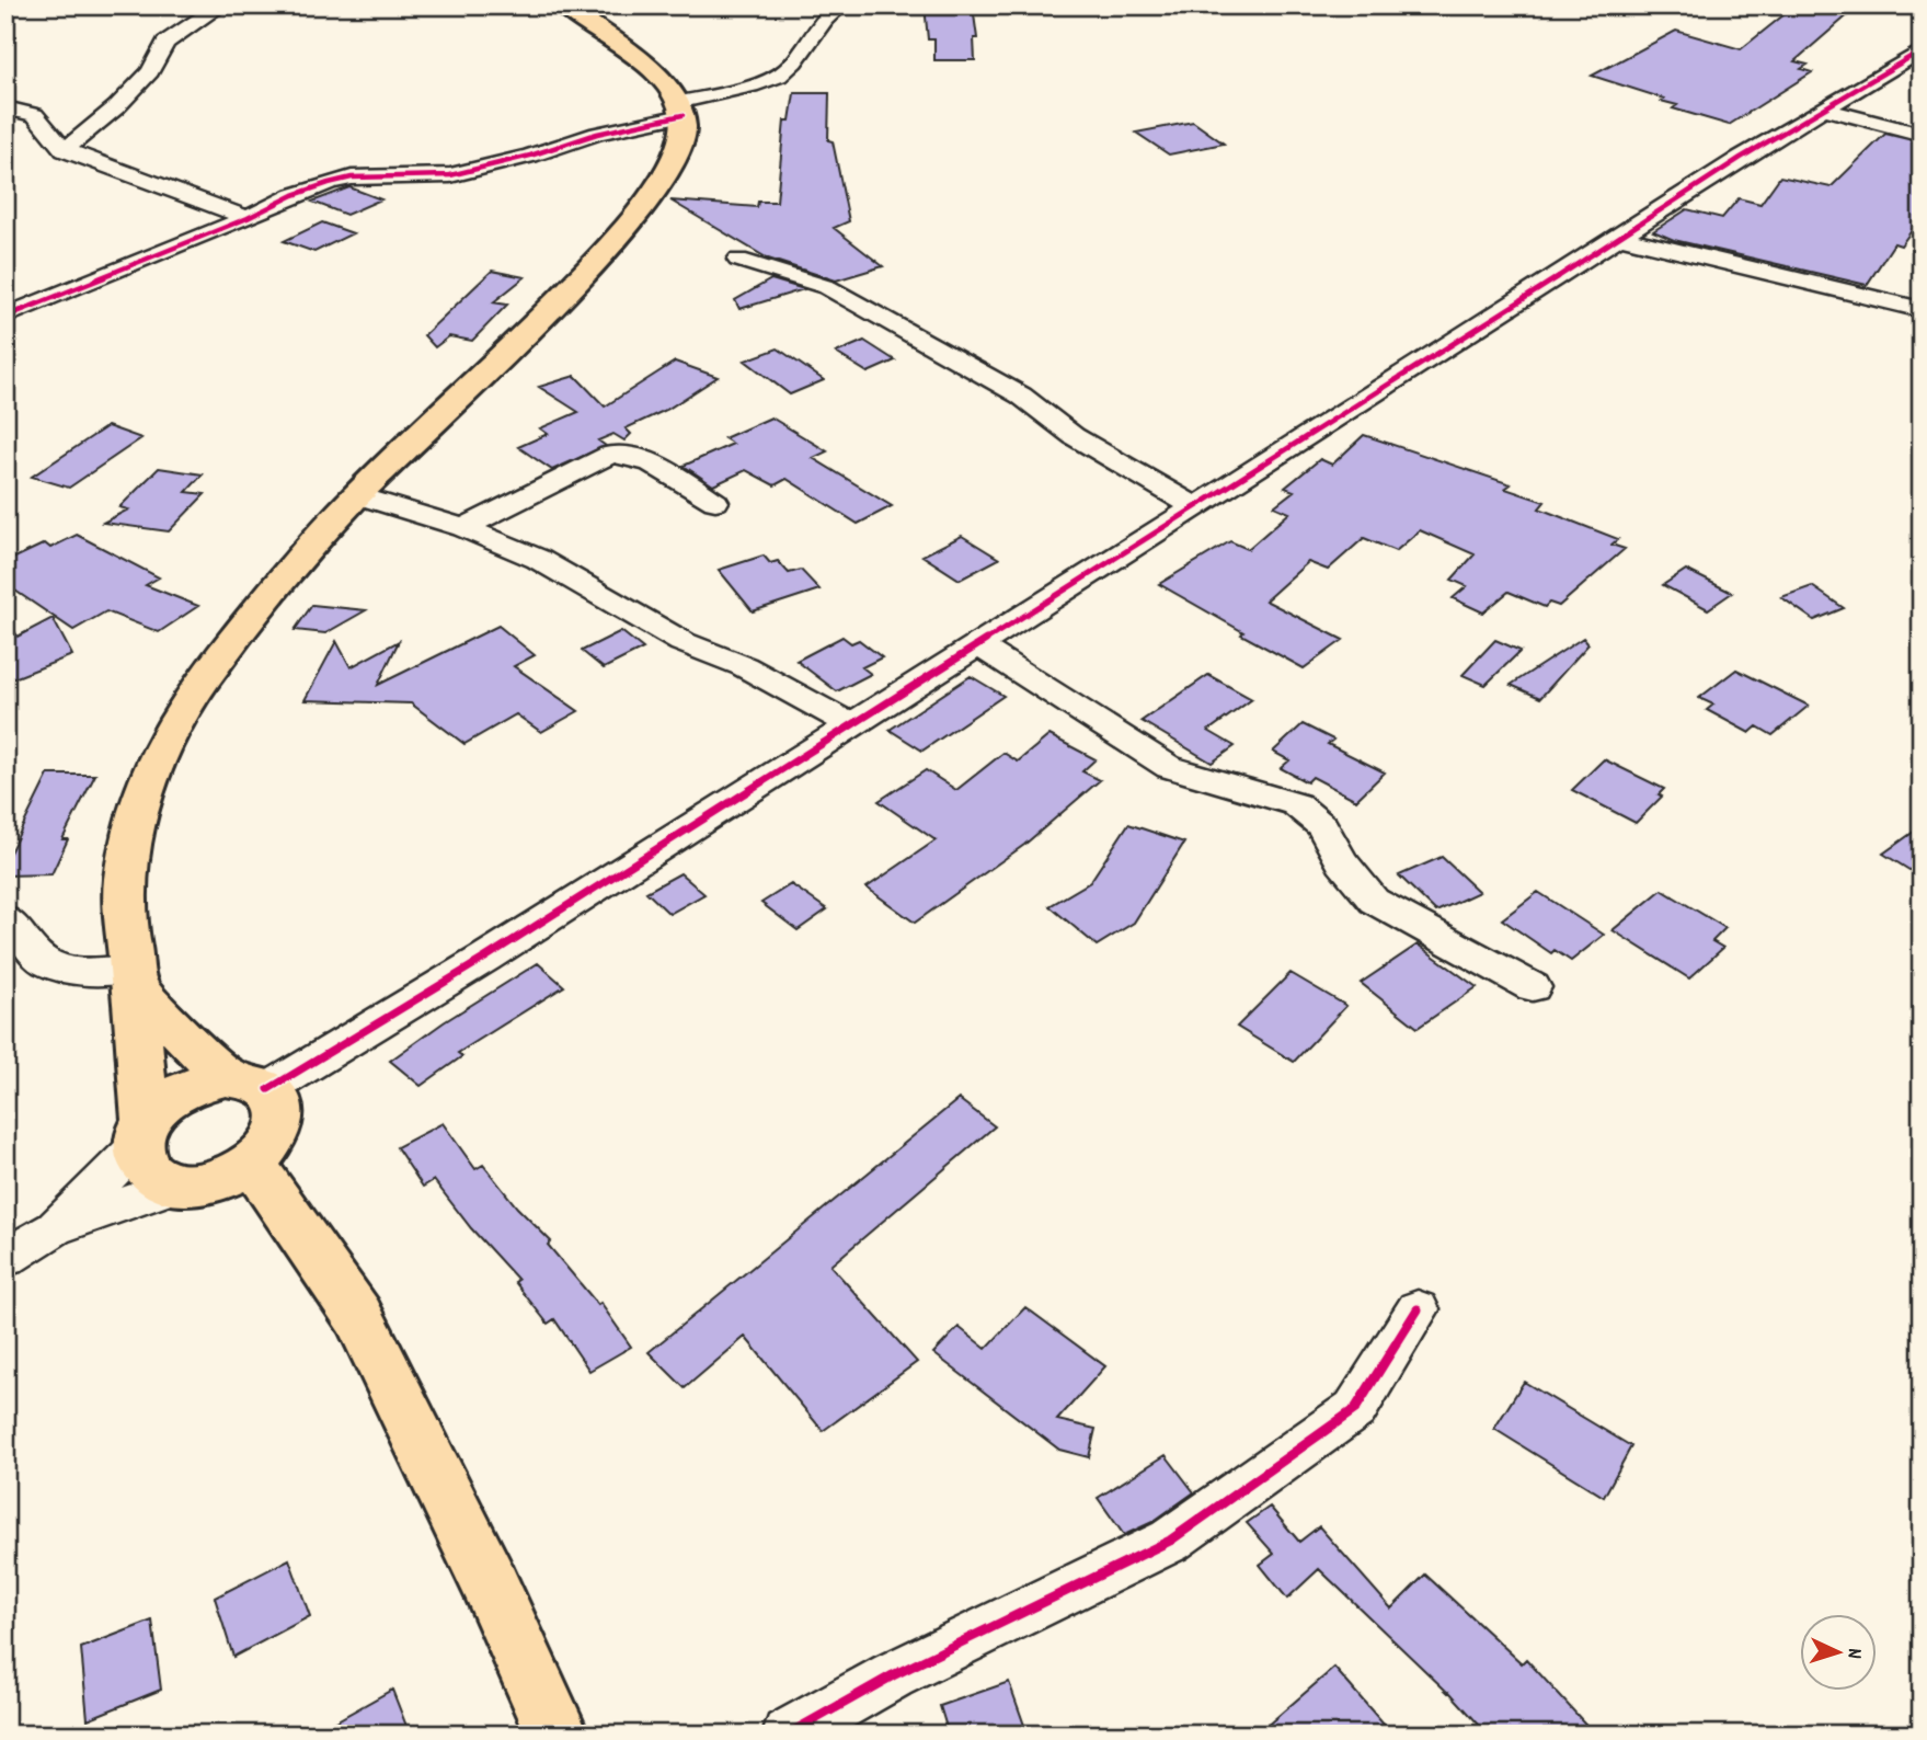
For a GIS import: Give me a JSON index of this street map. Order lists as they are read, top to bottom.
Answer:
{
  "north": "right"
}
